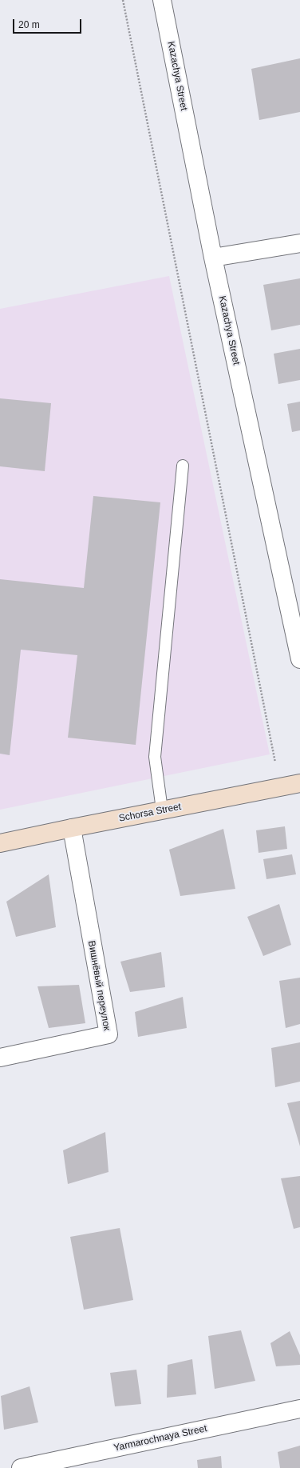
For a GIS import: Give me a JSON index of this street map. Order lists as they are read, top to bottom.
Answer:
{
  "streets": {
    "street": [
      "Kazachya Street",
      "Schorsa Street",
      "Вишнёвый переулок",
      "Yarmarochnaya Street"
    ]
  },
  "crossings": [
    ["Schorsa Street", "Вишнёвый переулок"]
  ],
  "scale_bar": "20 m"
}
